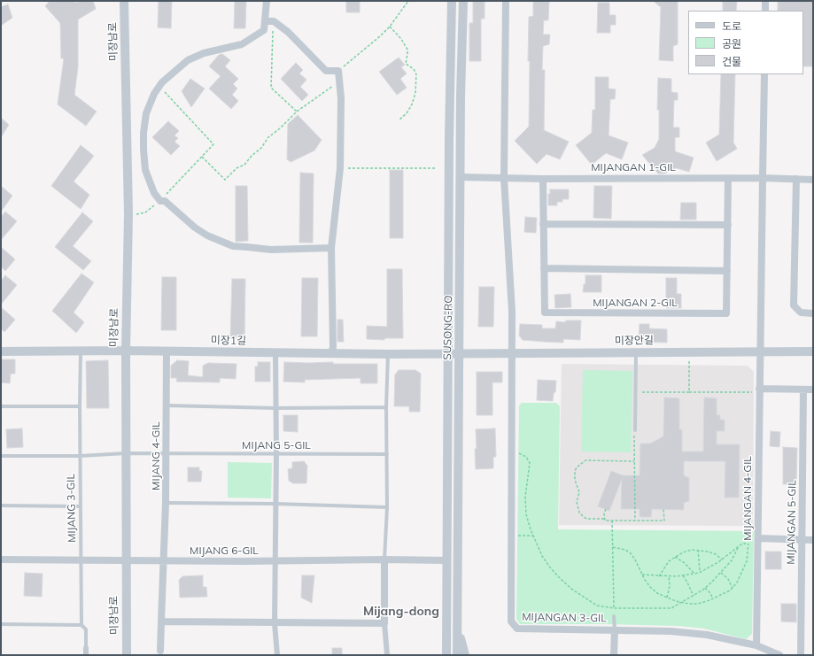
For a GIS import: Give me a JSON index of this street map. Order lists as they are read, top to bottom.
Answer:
{
  "streets": {
    "street": [
      "미장남로",
      "MIJANGAN 1-GIL",
      "MIJANGAN 2-GIL",
      "SUSONG-RO",
      "미장1길",
      "미장안길",
      "MIJANG 4-GIL",
      "MIJANGAN 4-GIL",
      "MIJANGAN 5-GIL",
      "MIJANG 6-GIL",
      "MIJANGAN 3-GIL"
    ],
    "lane": ["MIJANG 5-GIL", "MIJANG 3-GIL"]
  },
  "crossings": [
    ["미장남로", "미장1길"],
    ["미장남로", "MIJANG 5-GIL"],
    ["미장남로", "MIJANG 6-GIL"],
    ["MIJANGAN 1-GIL", "MIJANGAN 2-GIL"],
    ["MIJANGAN 1-GIL", "SUSONG-RO"],
    ["SUSONG-RO", "미장1길"],
    ["SUSONG-RO", "미장안길"],
    ["SUSONG-RO", "MIJANG 6-GIL"],
    ["미장1길", "미장안길"],
    ["미장1길", "MIJANG 4-GIL"],
    ["미장1길", "MIJANG 3-GIL"],
    ["미장안길", "MIJANGAN 4-GIL"],
    ["미장안길", "MIJANGAN 3-GIL"],
    ["MIJANG 5-GIL", "MIJANG 4-GIL"],
    ["MIJANG 5-GIL", "MIJANG 3-GIL"],
    ["MIJANG 4-GIL", "MIJANG 6-GIL"],
    ["MIJANGAN 4-GIL", "MIJANGAN 3-GIL"],
    ["MIJANG 3-GIL", "MIJANG 6-GIL"]
  ],
  "districts": ["Mijang-dong"],
  "legend": ["도로", "공원", "건물"]
}
